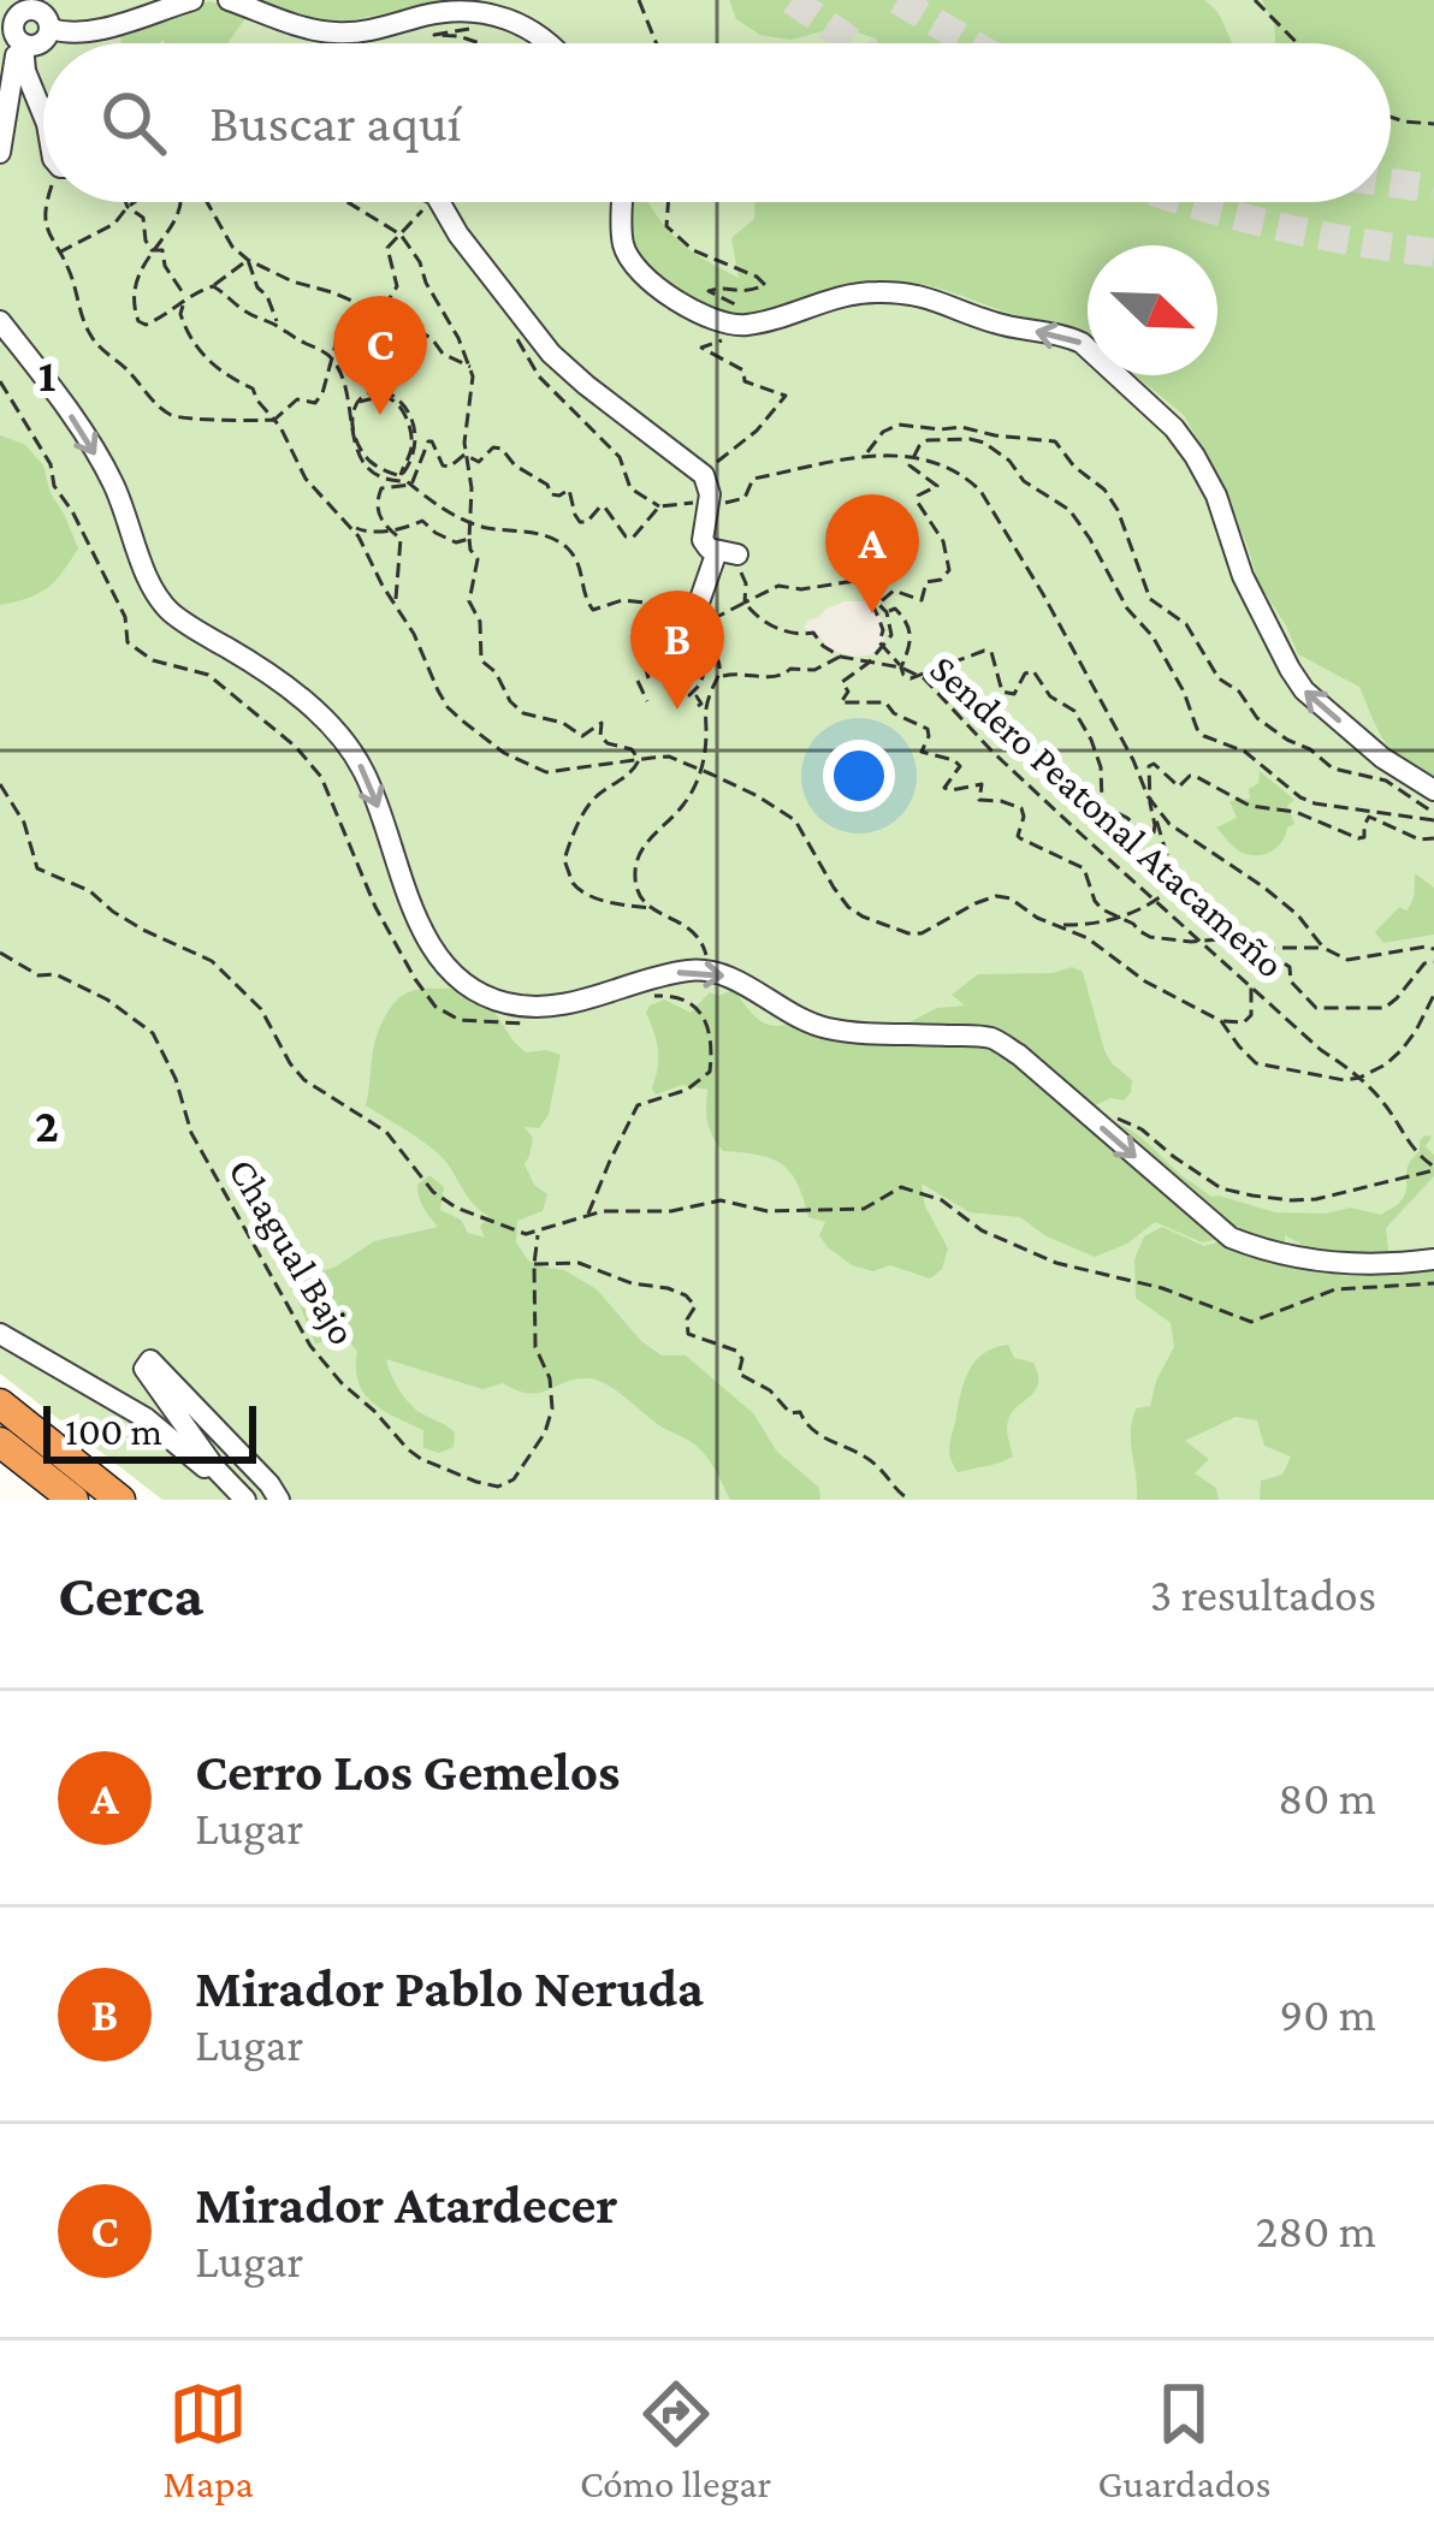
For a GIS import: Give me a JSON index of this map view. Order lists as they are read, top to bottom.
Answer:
{
  "streets": {
    "path": ["Sendero Peatonal Atacameño", "Chagual Bajo"]
  },
  "scale_bar": "100 m",
  "north": "bottom right",
  "page": {
    "search": "Buscar aquí",
    "pins": ["C", "A", "B"],
    "scale": "100 m",
    "heading": ["Cerca", "3 resultados"],
    "list": [
      {
        "mark": "A",
        "name": "Cerro Los Gemelos",
        "note": "Lugar",
        "value": "80 m"
      },
      {
        "mark": "B",
        "name": "Mirador Pablo Neruda",
        "note": "Lugar",
        "value": "90 m"
      },
      {
        "mark": "C",
        "name": "Mirador Atardecer",
        "note": "Lugar",
        "value": "280 m"
      }
    ],
    "nav": ["Mapa", "Cómo llegar", "Guardados"]
  },
  "grid": {
    "rows": ["1", "2"]
  }
}
